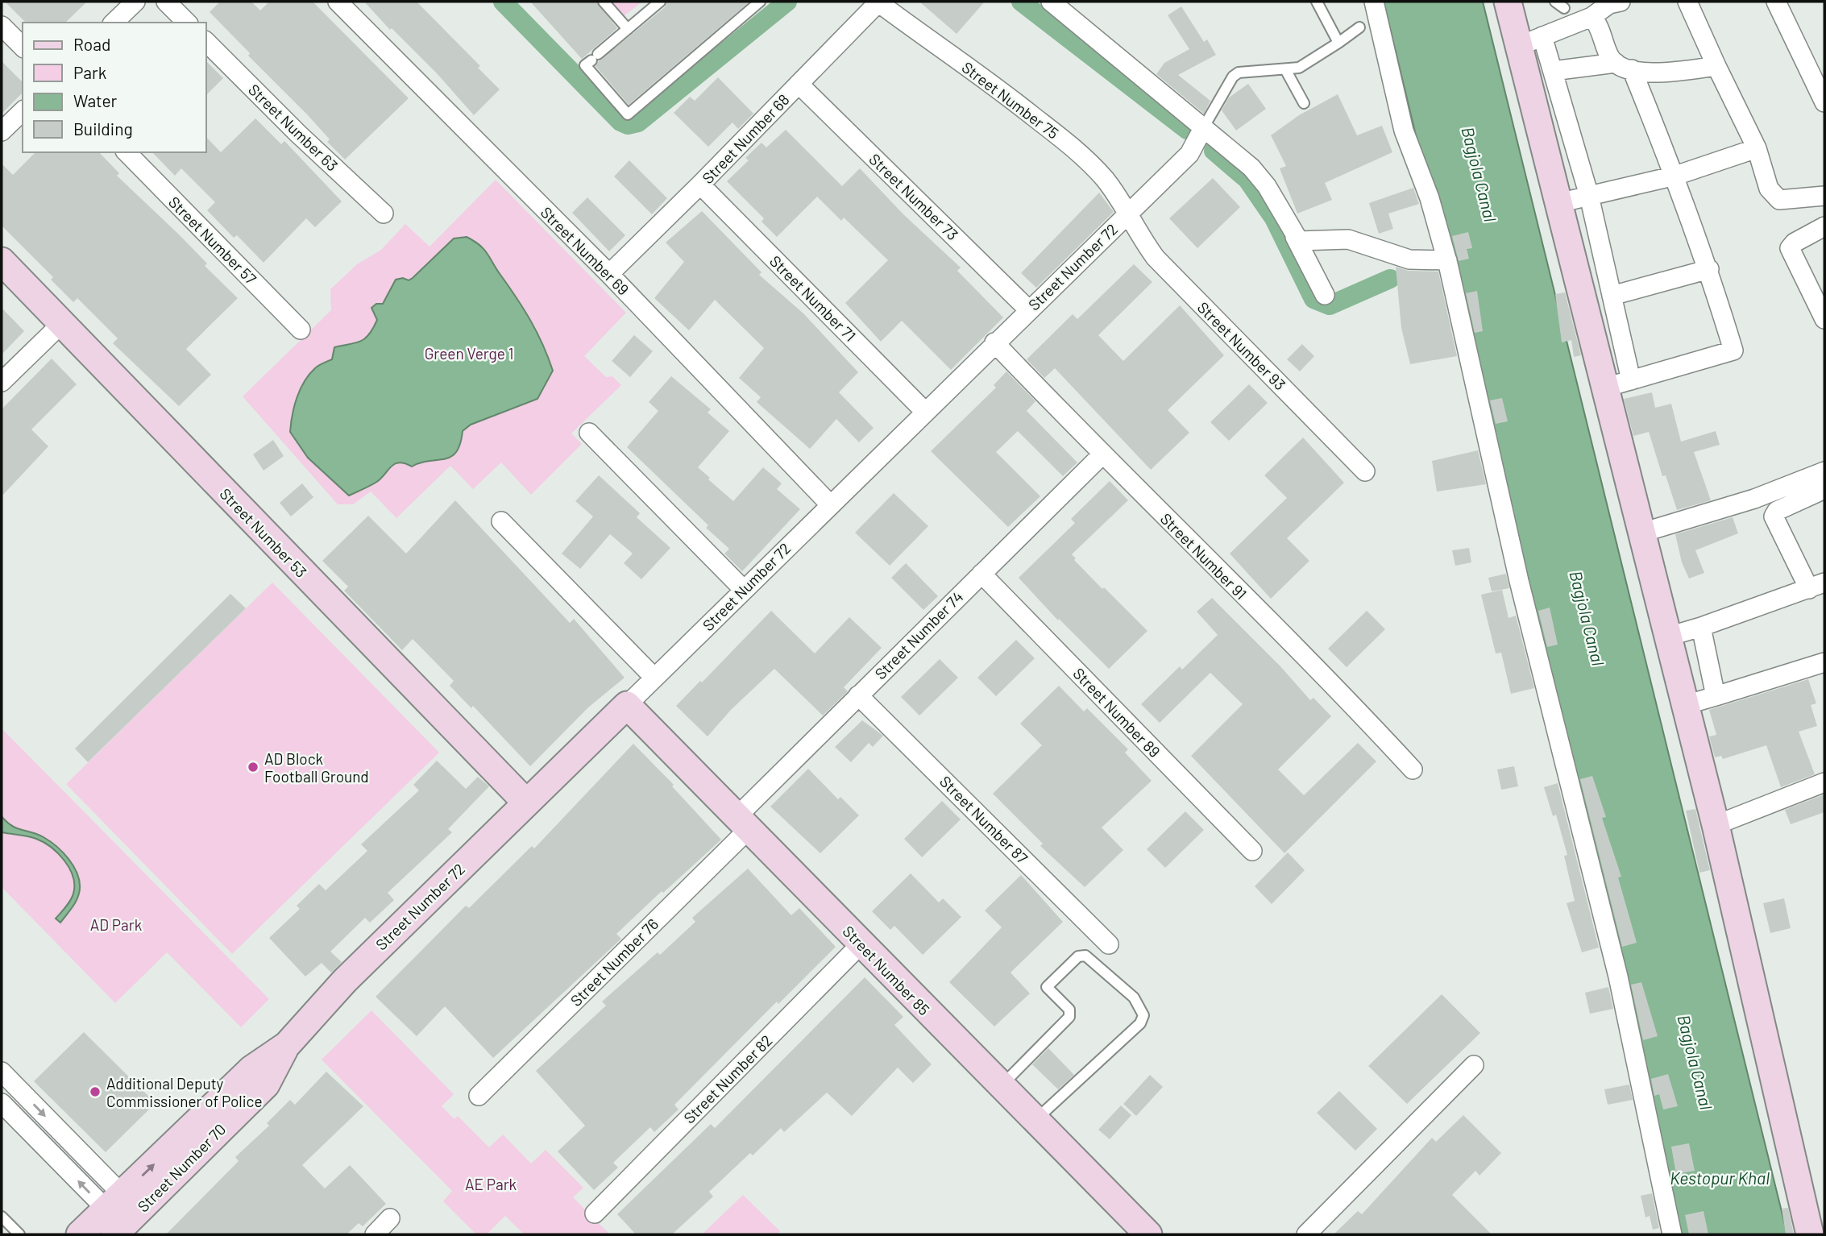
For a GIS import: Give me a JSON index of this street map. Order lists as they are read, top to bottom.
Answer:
{
  "streets": {
    "street": [
      "Street Number 75",
      "Street Number 63",
      "Street Number 68",
      "Street Number 73",
      "Street Number 57",
      "Street Number 69",
      "Street Number 72",
      "Street Number 71",
      "Street Number 93",
      "Street Number 53",
      "Street Number 91",
      "Street Number 74",
      "Street Number 89",
      "Street Number 87",
      "Street Number 76",
      "Street Number 85",
      "Street Number 82"
    ]
  },
  "crossings": [
    ["Street Number 75", "Street Number 68"],
    ["Street Number 75", "Street Number 72"],
    ["Street Number 75", "Street Number 93"],
    ["Street Number 68", "Street Number 73"],
    ["Street Number 68", "Street Number 69"],
    ["Street Number 68", "Street Number 71"],
    ["Street Number 73", "Street Number 72"],
    ["Street Number 69", "Street Number 72"],
    ["Street Number 72", "Street Number 71"],
    ["Street Number 72", "Street Number 93"],
    ["Street Number 72", "Street Number 53"],
    ["Street Number 72", "Street Number 91"],
    ["Street Number 72", "Street Number 85"],
    ["Street Number 91", "Street Number 74"],
    ["Street Number 74", "Street Number 89"],
    ["Street Number 74", "Street Number 87"],
    ["Street Number 74", "Street Number 76"],
    ["Street Number 74", "Street Number 85"],
    ["Street Number 76", "Street Number 85"],
    ["Street Number 85", "Street Number 82"]
  ],
  "water": ["Bagjola Canal", "Kestopur Khal"],
  "parks": ["Green Verge 1", "AD Park", "AE Park"],
  "places": ["AD Block Football Ground", "Additional Deputy Commissioner of Police"],
  "legend": [
    "Road",
    "Park",
    "Water",
    "Building"
  ]
}
